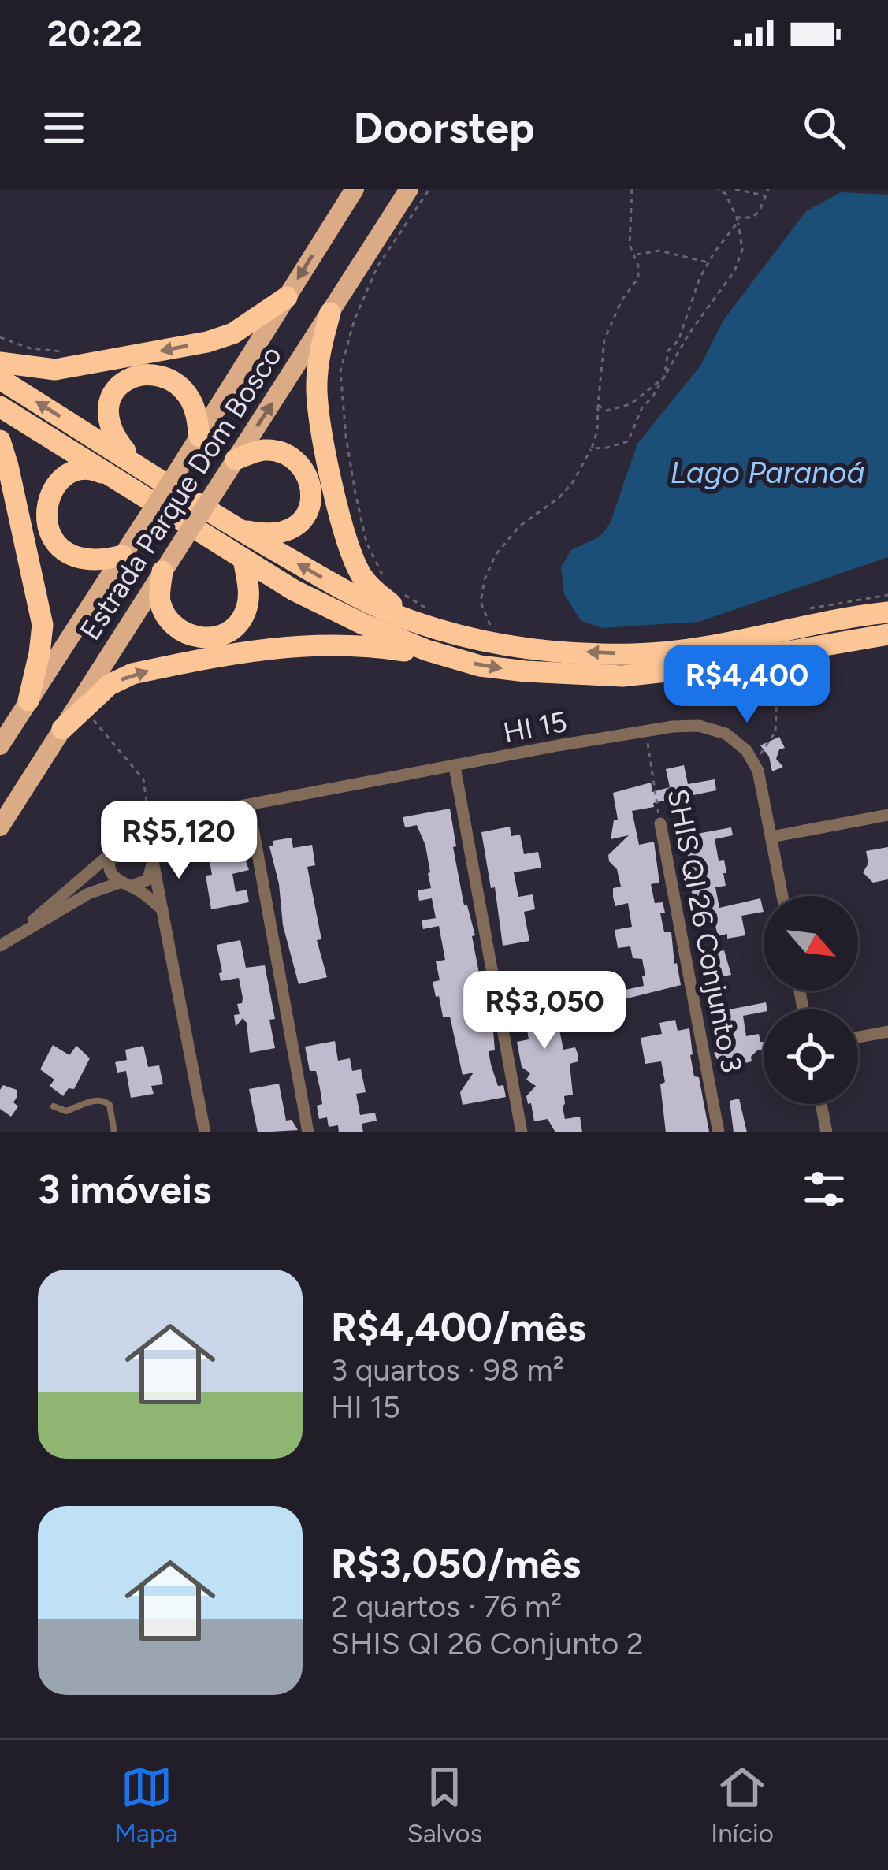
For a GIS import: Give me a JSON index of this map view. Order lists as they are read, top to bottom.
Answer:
{
  "streets": {
    "main road": ["Estrada Parque Dom Bosco"],
    "street": ["HI 15", "SHIS QI 26 Conjunto 3"]
  },
  "water": ["Lago Paranoá"],
  "north": "bottom right",
  "page": {
    "status": "20:22",
    "header": "Doorstep",
    "price": ["R$4,400", "R$5,120", "R$3,050"],
    "heading": "3 imóveis",
    "list": [
      {
        "name": "R$4,400/mês",
        "note": "3 quartos · 98 m² · HI 15"
      },
      {
        "name": "R$3,050/mês",
        "note": "2 quartos · 76 m² · SHIS QI 26 Conjunto 2"
      }
    ],
    "tabs": ["Mapa", "Salvos", "Início"]
  }
}
